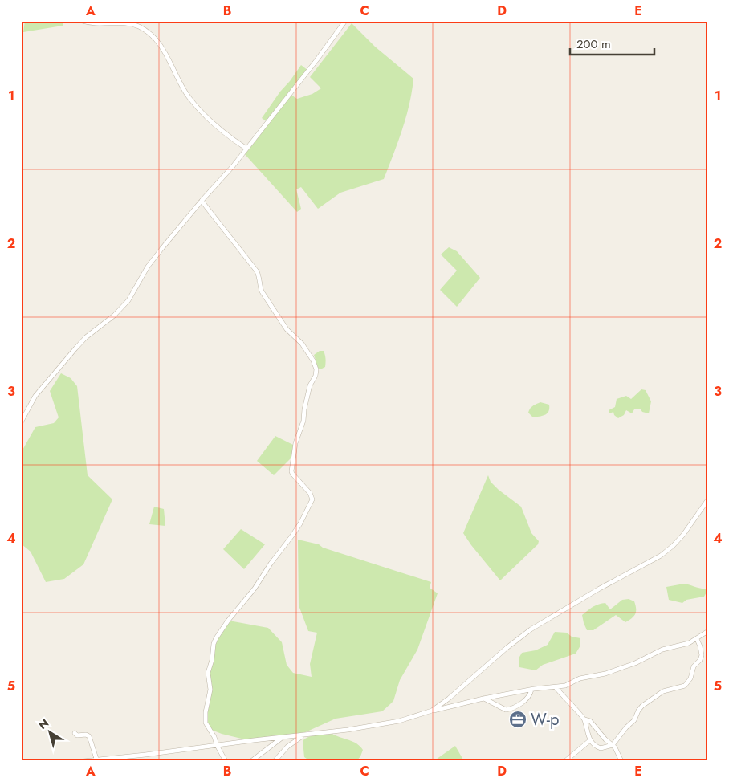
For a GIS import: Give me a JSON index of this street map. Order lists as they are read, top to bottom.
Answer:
{
  "places": {
    "office": ["W-p"]
  },
  "scale_bar": "200 m",
  "north": "top left",
  "grid": {
    "columns": [
      "A",
      "B",
      "C",
      "D",
      "E"
    ],
    "rows": [
      "1",
      "2",
      "3",
      "4",
      "5"
    ]
  }
}
